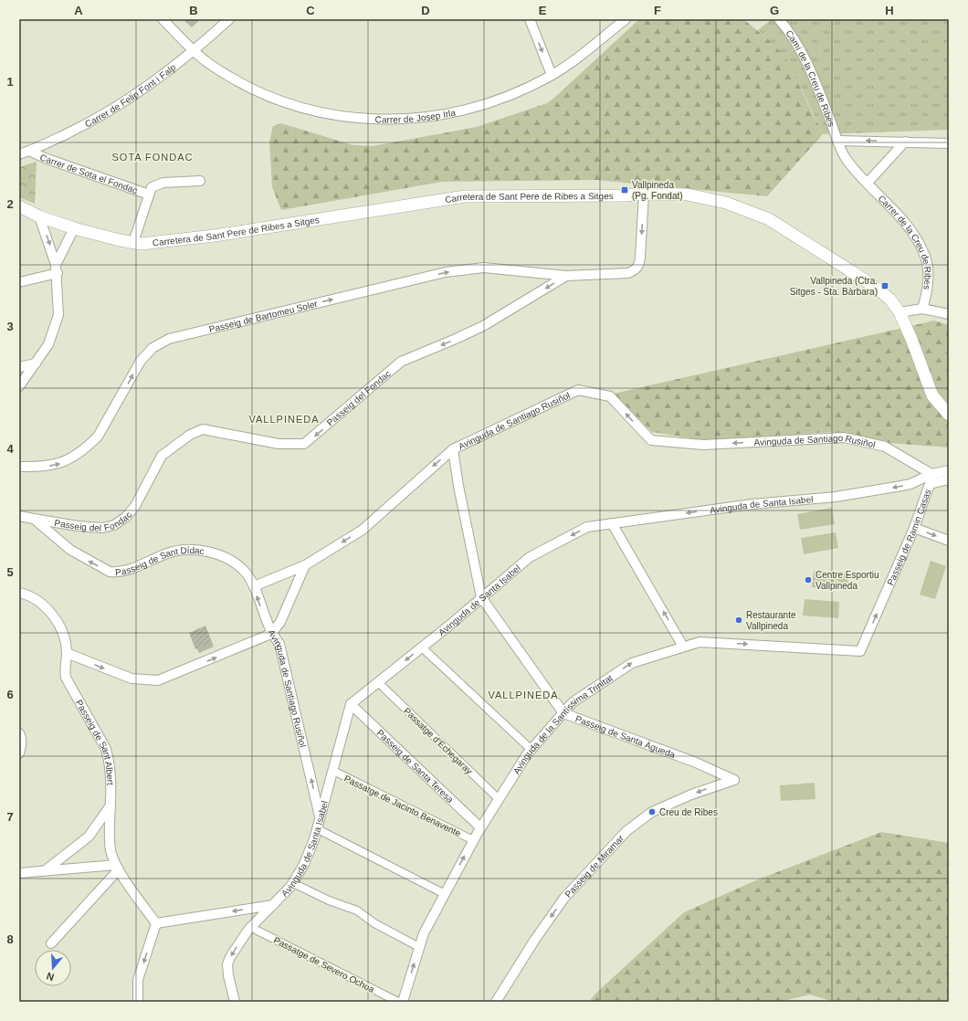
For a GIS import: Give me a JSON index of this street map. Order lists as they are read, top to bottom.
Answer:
{
  "streets": {
    "street": [
      "Camí de la Creu de Ribes",
      "Carrer de Felip Font i Falp",
      "Carrer de Josep Irla",
      "Carrer de Sota el Fondac",
      "Carretera de Sant Pere de Ribes a Sitges",
      "Carrer de la Creu de Ribes",
      "Passeig de Bartomeu Soler",
      "Passeig del Fondac",
      "Avinguda de Santiago Rusiñol",
      "Avinguda de Santa Isabel",
      "Passeig de Ramin Casas",
      "Passeig de Sant Dídac",
      "Avinguda de la Santíssima Trinitat",
      "Passeig de Santa Àgueda",
      "Passatge d'Echegaray",
      "Passeig de Sant Albert",
      "Passeig de Santa Teresa",
      "Passatge de Jacinto Benavente",
      "Passeig de Miramar",
      "Passatge de Severo Ochoa"
    ]
  },
  "crossings": [
    ["Camí de la Creu de Ribes", "Carrer de la Creu de Ribes"],
    ["Carrer de Felip Font i Falp", "Carrer de Josep Irla"],
    ["Carrer de Felip Font i Falp", "Carrer de Sota el Fondac"],
    ["Carrer de Sota el Fondac", "Carretera de Sant Pere de Ribes a Sitges"],
    ["Carretera de Sant Pere de Ribes a Sitges", "Passeig del Fondac"],
    ["Passeig de Bartomeu Soler", "Passeig del Fondac"],
    ["Passeig del Fondac", "Passeig de Sant Dídac"],
    ["Avinguda de Santiago Rusiñol", "Avinguda de Santa Isabel"],
    ["Avinguda de Santiago Rusiñol", "Passeig de Ramin Casas"],
    ["Avinguda de Santiago Rusiñol", "Passeig de Sant Dídac"],
    ["Avinguda de Santiago Rusiñol", "Passeig de Santa Àgueda"],
    ["Avinguda de Santa Isabel", "Passeig de Ramin Casas"],
    ["Avinguda de Santa Isabel", "Passeig de Santa Àgueda"],
    ["Avinguda de Santa Isabel", "Passatge d'Echegaray"],
    ["Avinguda de Santa Isabel", "Passeig de Santa Teresa"],
    ["Avinguda de Santa Isabel", "Passatge de Jacinto Benavente"],
    ["Avinguda de Santa Isabel", "Passatge de Severo Ochoa"],
    ["Passeig de Ramin Casas", "Avinguda de la Santíssima Trinitat"],
    ["Avinguda de la Santíssima Trinitat", "Passeig de Santa Àgueda"],
    ["Avinguda de la Santíssima Trinitat", "Passatge d'Echegaray"],
    ["Avinguda de la Santíssima Trinitat", "Passeig de Santa Teresa"],
    ["Avinguda de la Santíssima Trinitat", "Passatge de Jacinto Benavente"],
    ["Passeig de Santa Àgueda", "Passeig de Miramar"]
  ],
  "one_way": [
    "Passeig de Bartomeu Soler",
    "Passeig del Fondac",
    "Avinguda de Santa Isabel",
    "Passeig de Ramin Casas",
    "Passeig de Sant Dídac",
    "Avinguda de la Santíssima Trinitat",
    "Passeig de Miramar"
  ],
  "districts": ["SOTA FONDAC", "VALLPINEDA", "VALLPINEDA"],
  "places": {
    "transit": ["Vallpineda (Pg. Fondat)", "Vallpineda (Ctra. Sitges - Sta. Bàrbara)"],
    "other": ["Centre Esportiu Vallpineda", "Restaurante Vallpineda", "Creu de Ribes"]
  },
  "north": "bottom",
  "grid": {
    "columns": [
      "A",
      "B",
      "C",
      "D",
      "E",
      "F",
      "G",
      "H"
    ],
    "rows": [
      "1",
      "2",
      "3",
      "4",
      "5",
      "6",
      "7",
      "8"
    ]
  }
}
